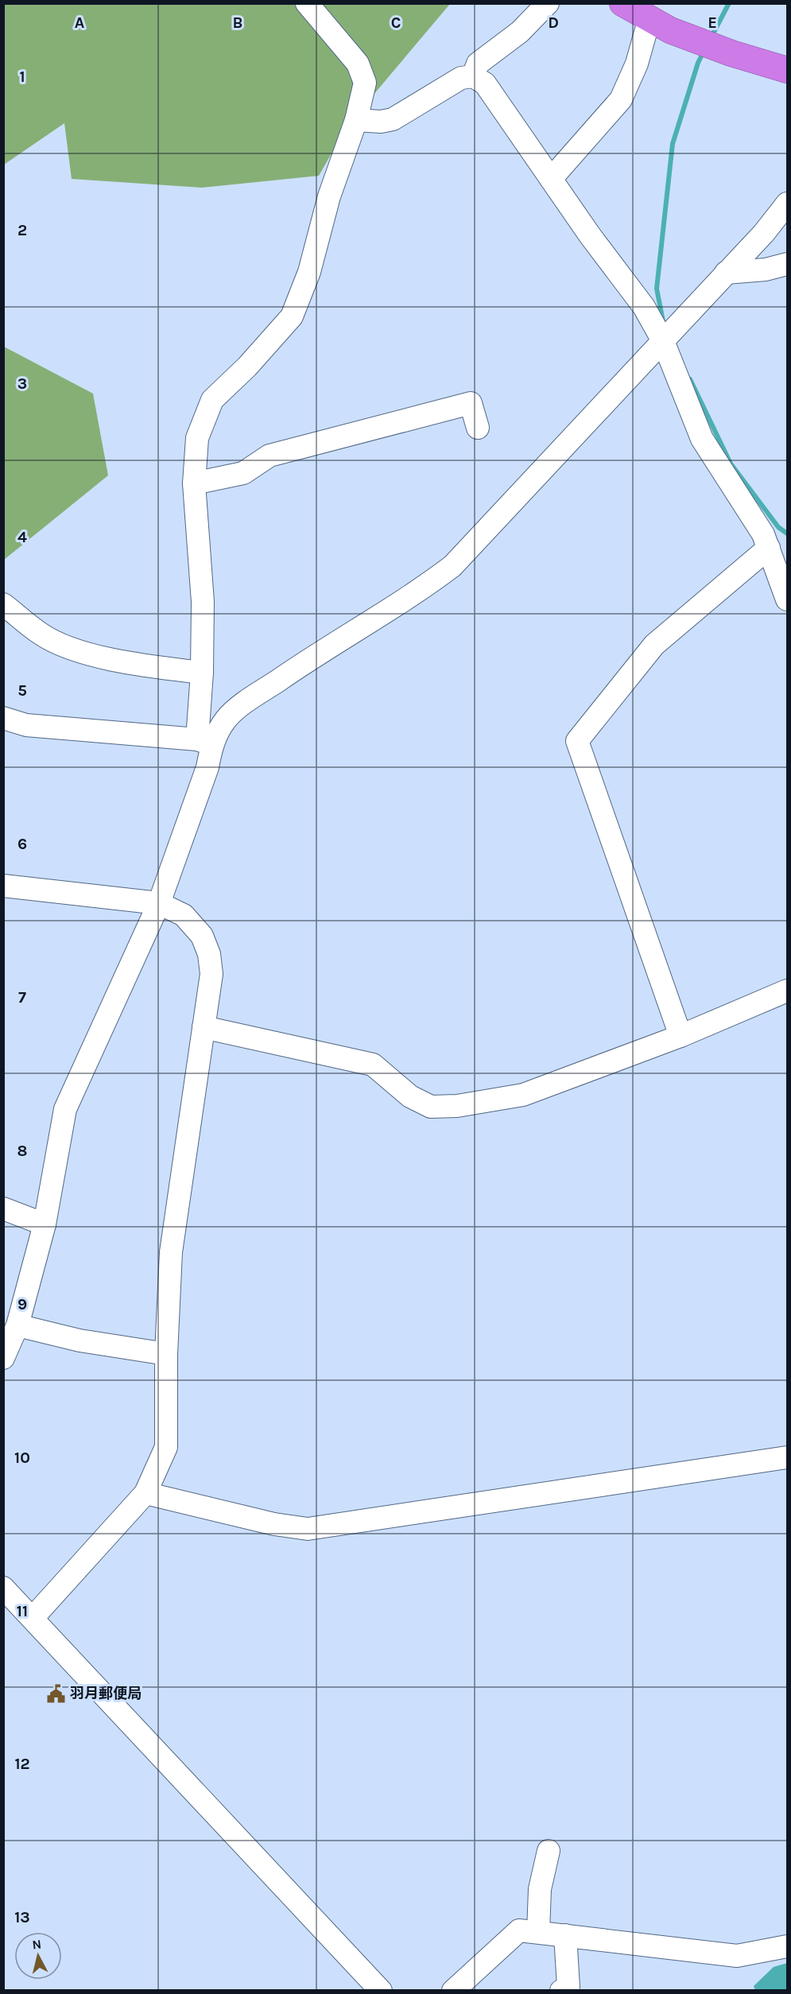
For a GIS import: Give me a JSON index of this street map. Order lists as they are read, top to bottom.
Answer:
{
  "places": {
    "public building": ["羽月郵便局"]
  },
  "north": "top",
  "grid": {
    "columns": [
      "A",
      "B",
      "C",
      "D",
      "E"
    ],
    "rows": [
      "1",
      "2",
      "3",
      "4",
      "5",
      "6",
      "7",
      "8",
      "9",
      "10",
      "11",
      "12",
      "13"
    ]
  }
}
